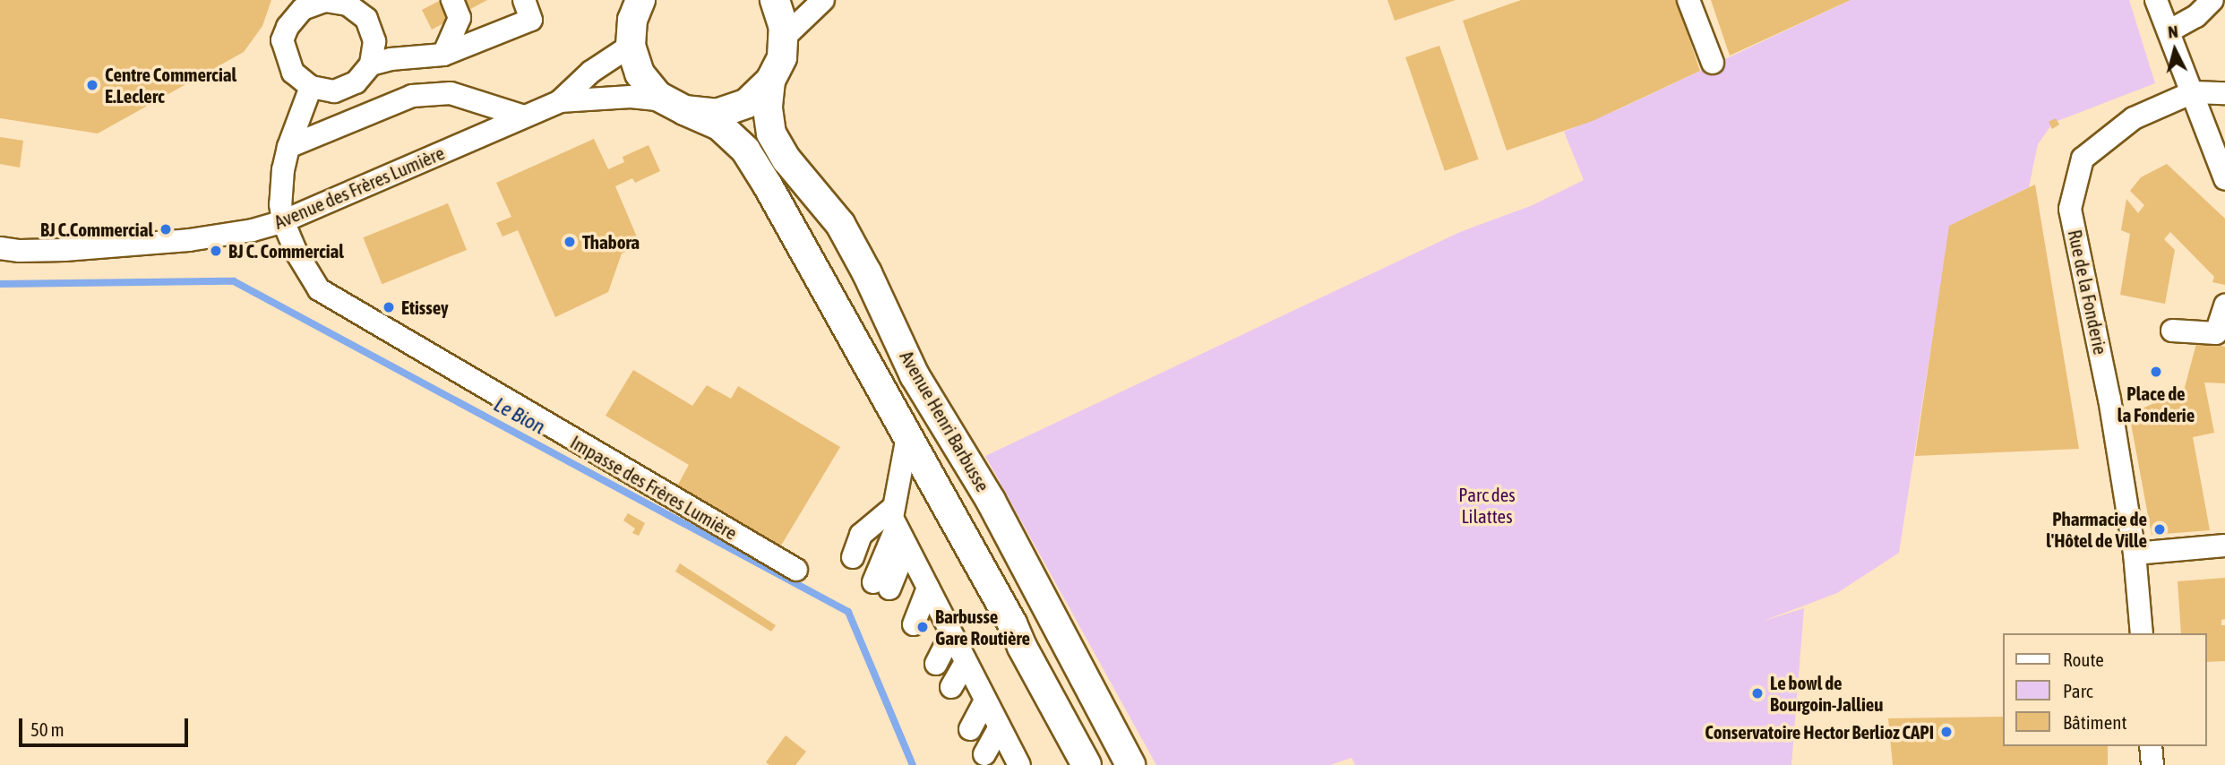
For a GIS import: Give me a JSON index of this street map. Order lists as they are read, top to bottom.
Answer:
{
  "streets": {
    "main road": ["Avenue Henri Barbusse"],
    "street": ["Avenue des Frères Lumière", "Rue de la Fonderie", "Impasse des Frères Lumière"]
  },
  "crossings": [
    ["Avenue des Frères Lumière", "Avenue Henri Barbusse"],
    ["Avenue des Frères Lumière", "Impasse des Frères Lumière"]
  ],
  "water": ["Le Bion"],
  "parks": ["Parc des Lilattes"],
  "places": [
    "Centre Commercial E.Leclerc",
    "BJ C.Commercial",
    "Thabora",
    "BJ C. Commercial",
    "Etissey",
    "Place de la Fonderie",
    "Pharmacie de l'Hôtel de Ville",
    "Barbusse Gare Routière",
    "Le bowl de Bourgoin-Jallieu",
    "Conservatoire Hector Berlioz CAPI"
  ],
  "legend": ["Route", "Parc", "Bâtiment"],
  "scale_bar": "50 m",
  "north": "top"
}
